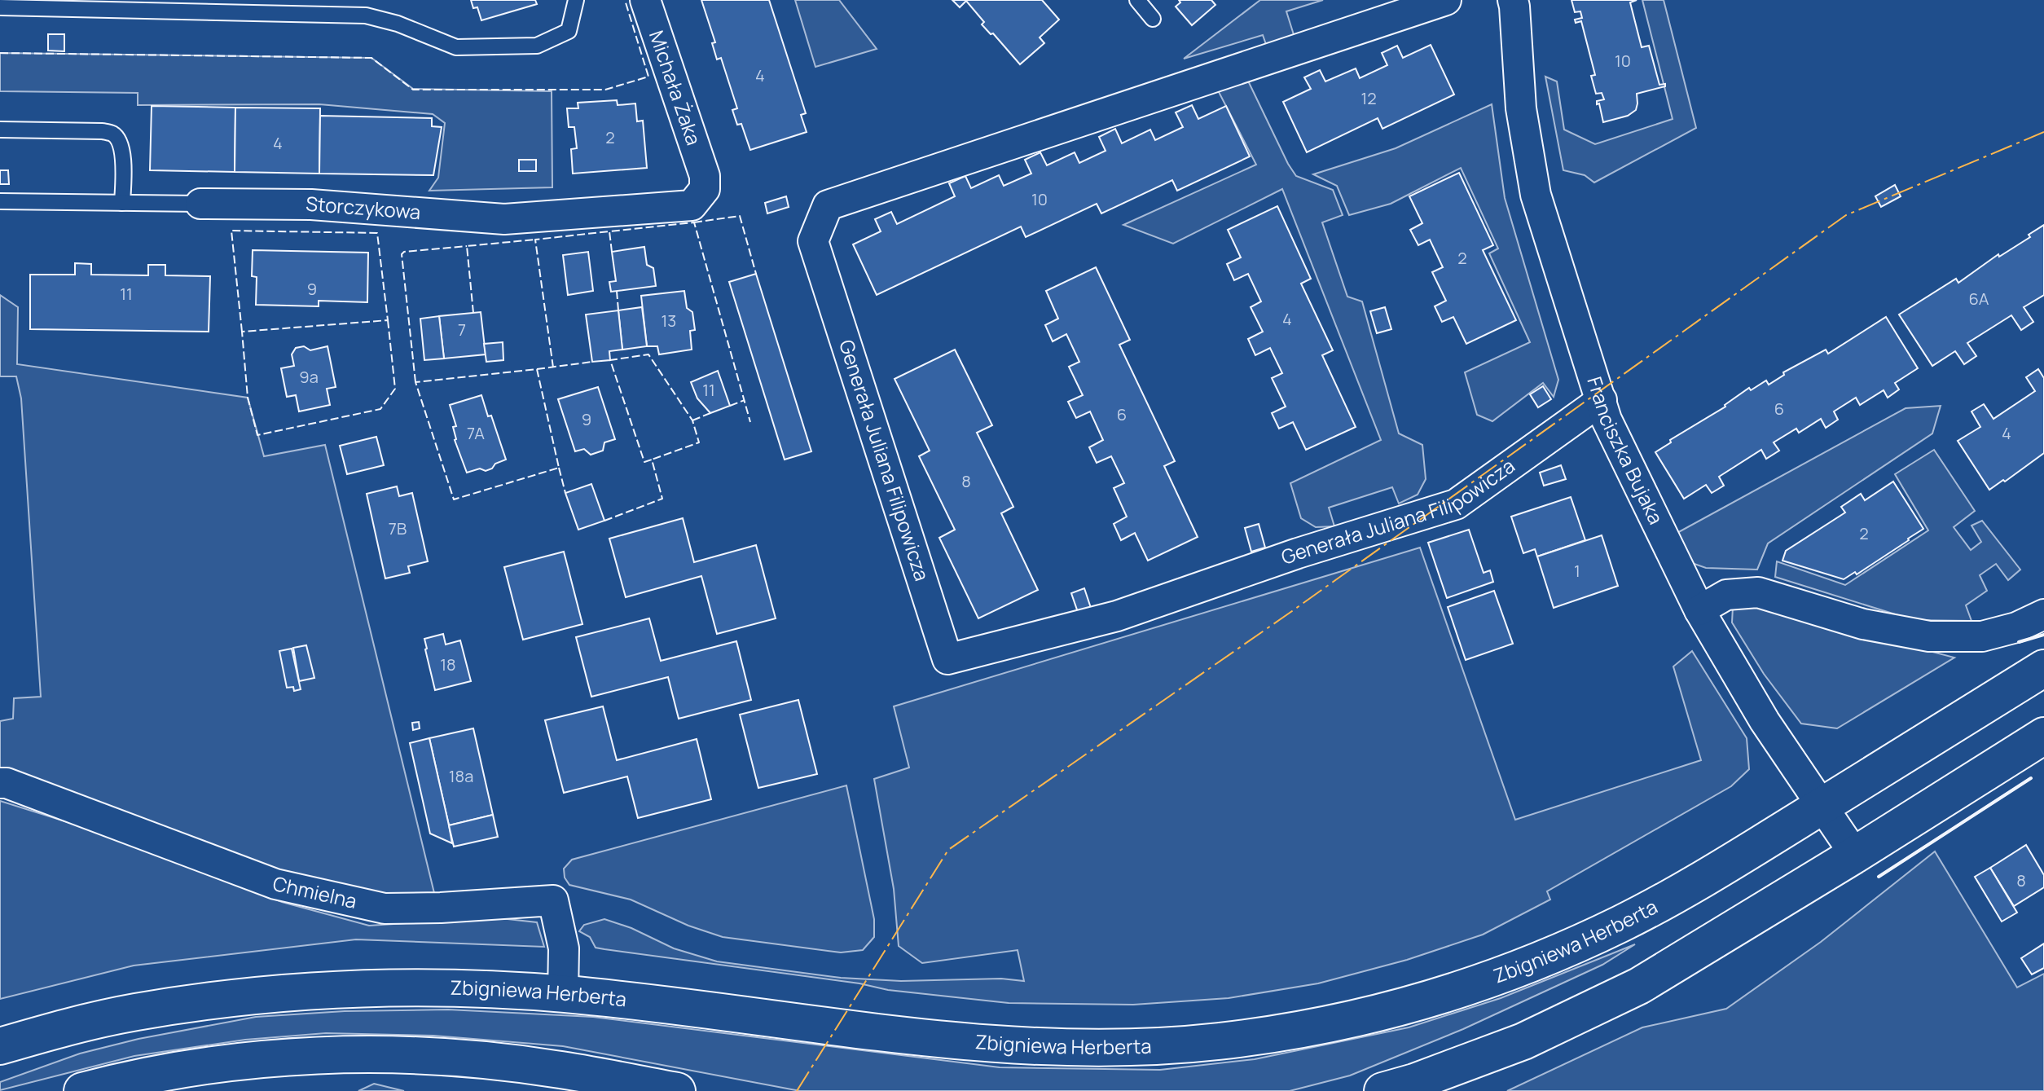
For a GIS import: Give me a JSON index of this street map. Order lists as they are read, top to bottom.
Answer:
{
  "streets": {
    "main road": ["Zbigniewa Herberta"],
    "street": [
      "Michała Żaka",
      "Storczykowa",
      "Franciszka Bujaka",
      "Generała Juliana Filipowicza",
      "Chmielna"
    ]
  },
  "crossings": [
    ["Michała Żaka", "Storczykowa"],
    ["Franciszka Bujaka", "Generała Juliana Filipowicza"],
    ["Franciszka Bujaka", "Zbigniewa Herberta"],
    ["Chmielna", "Zbigniewa Herberta"]
  ],
  "house_numbers": [
    "10",
    "4",
    "12",
    "2",
    "4",
    "10",
    "2",
    "9",
    "11",
    "6A",
    "4",
    "13",
    "7",
    "9a",
    "11",
    "6",
    "6",
    "9",
    "7A",
    "4",
    "8",
    "7B",
    "2",
    "1",
    "18",
    "18a",
    "8"
  ]
}
